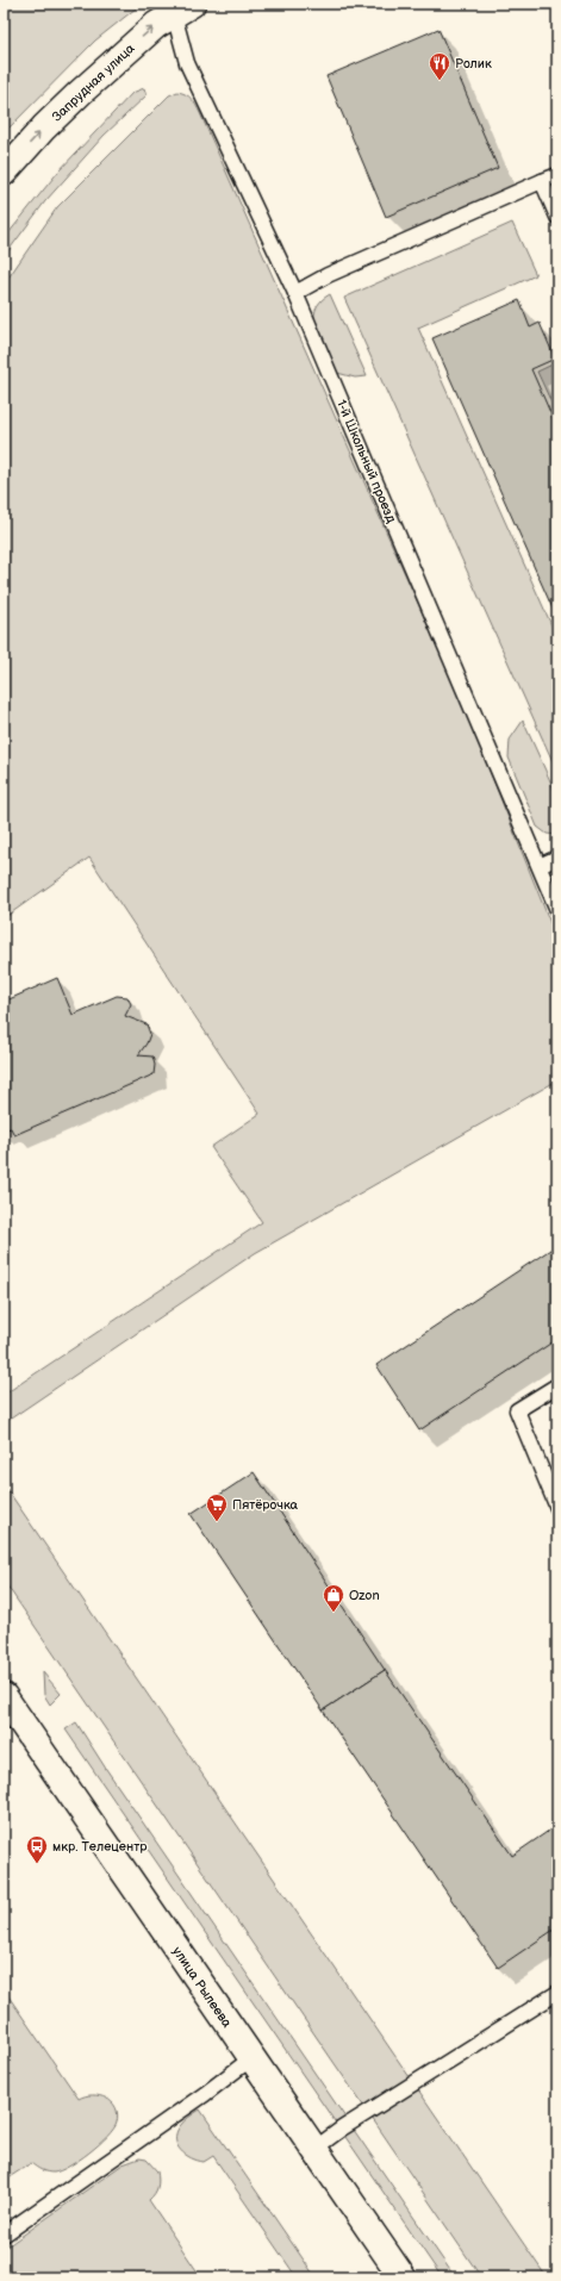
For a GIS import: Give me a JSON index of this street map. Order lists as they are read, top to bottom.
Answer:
{
  "streets": {
    "main road": ["Запрудная улица", "улица Рылеева"],
    "lane": ["1-й Школьный проезд"]
  },
  "crossings": [
    ["Запрудная улица", "1-й Школьный проезд"]
  ],
  "one_way": ["Запрудная улица"],
  "places": {
    "restaurant": ["Ролик"],
    "supermarket": ["Пятёрочка"],
    "shop": ["Ozon"],
    "bus stop": ["мкр. Телецентр"]
  }
}
